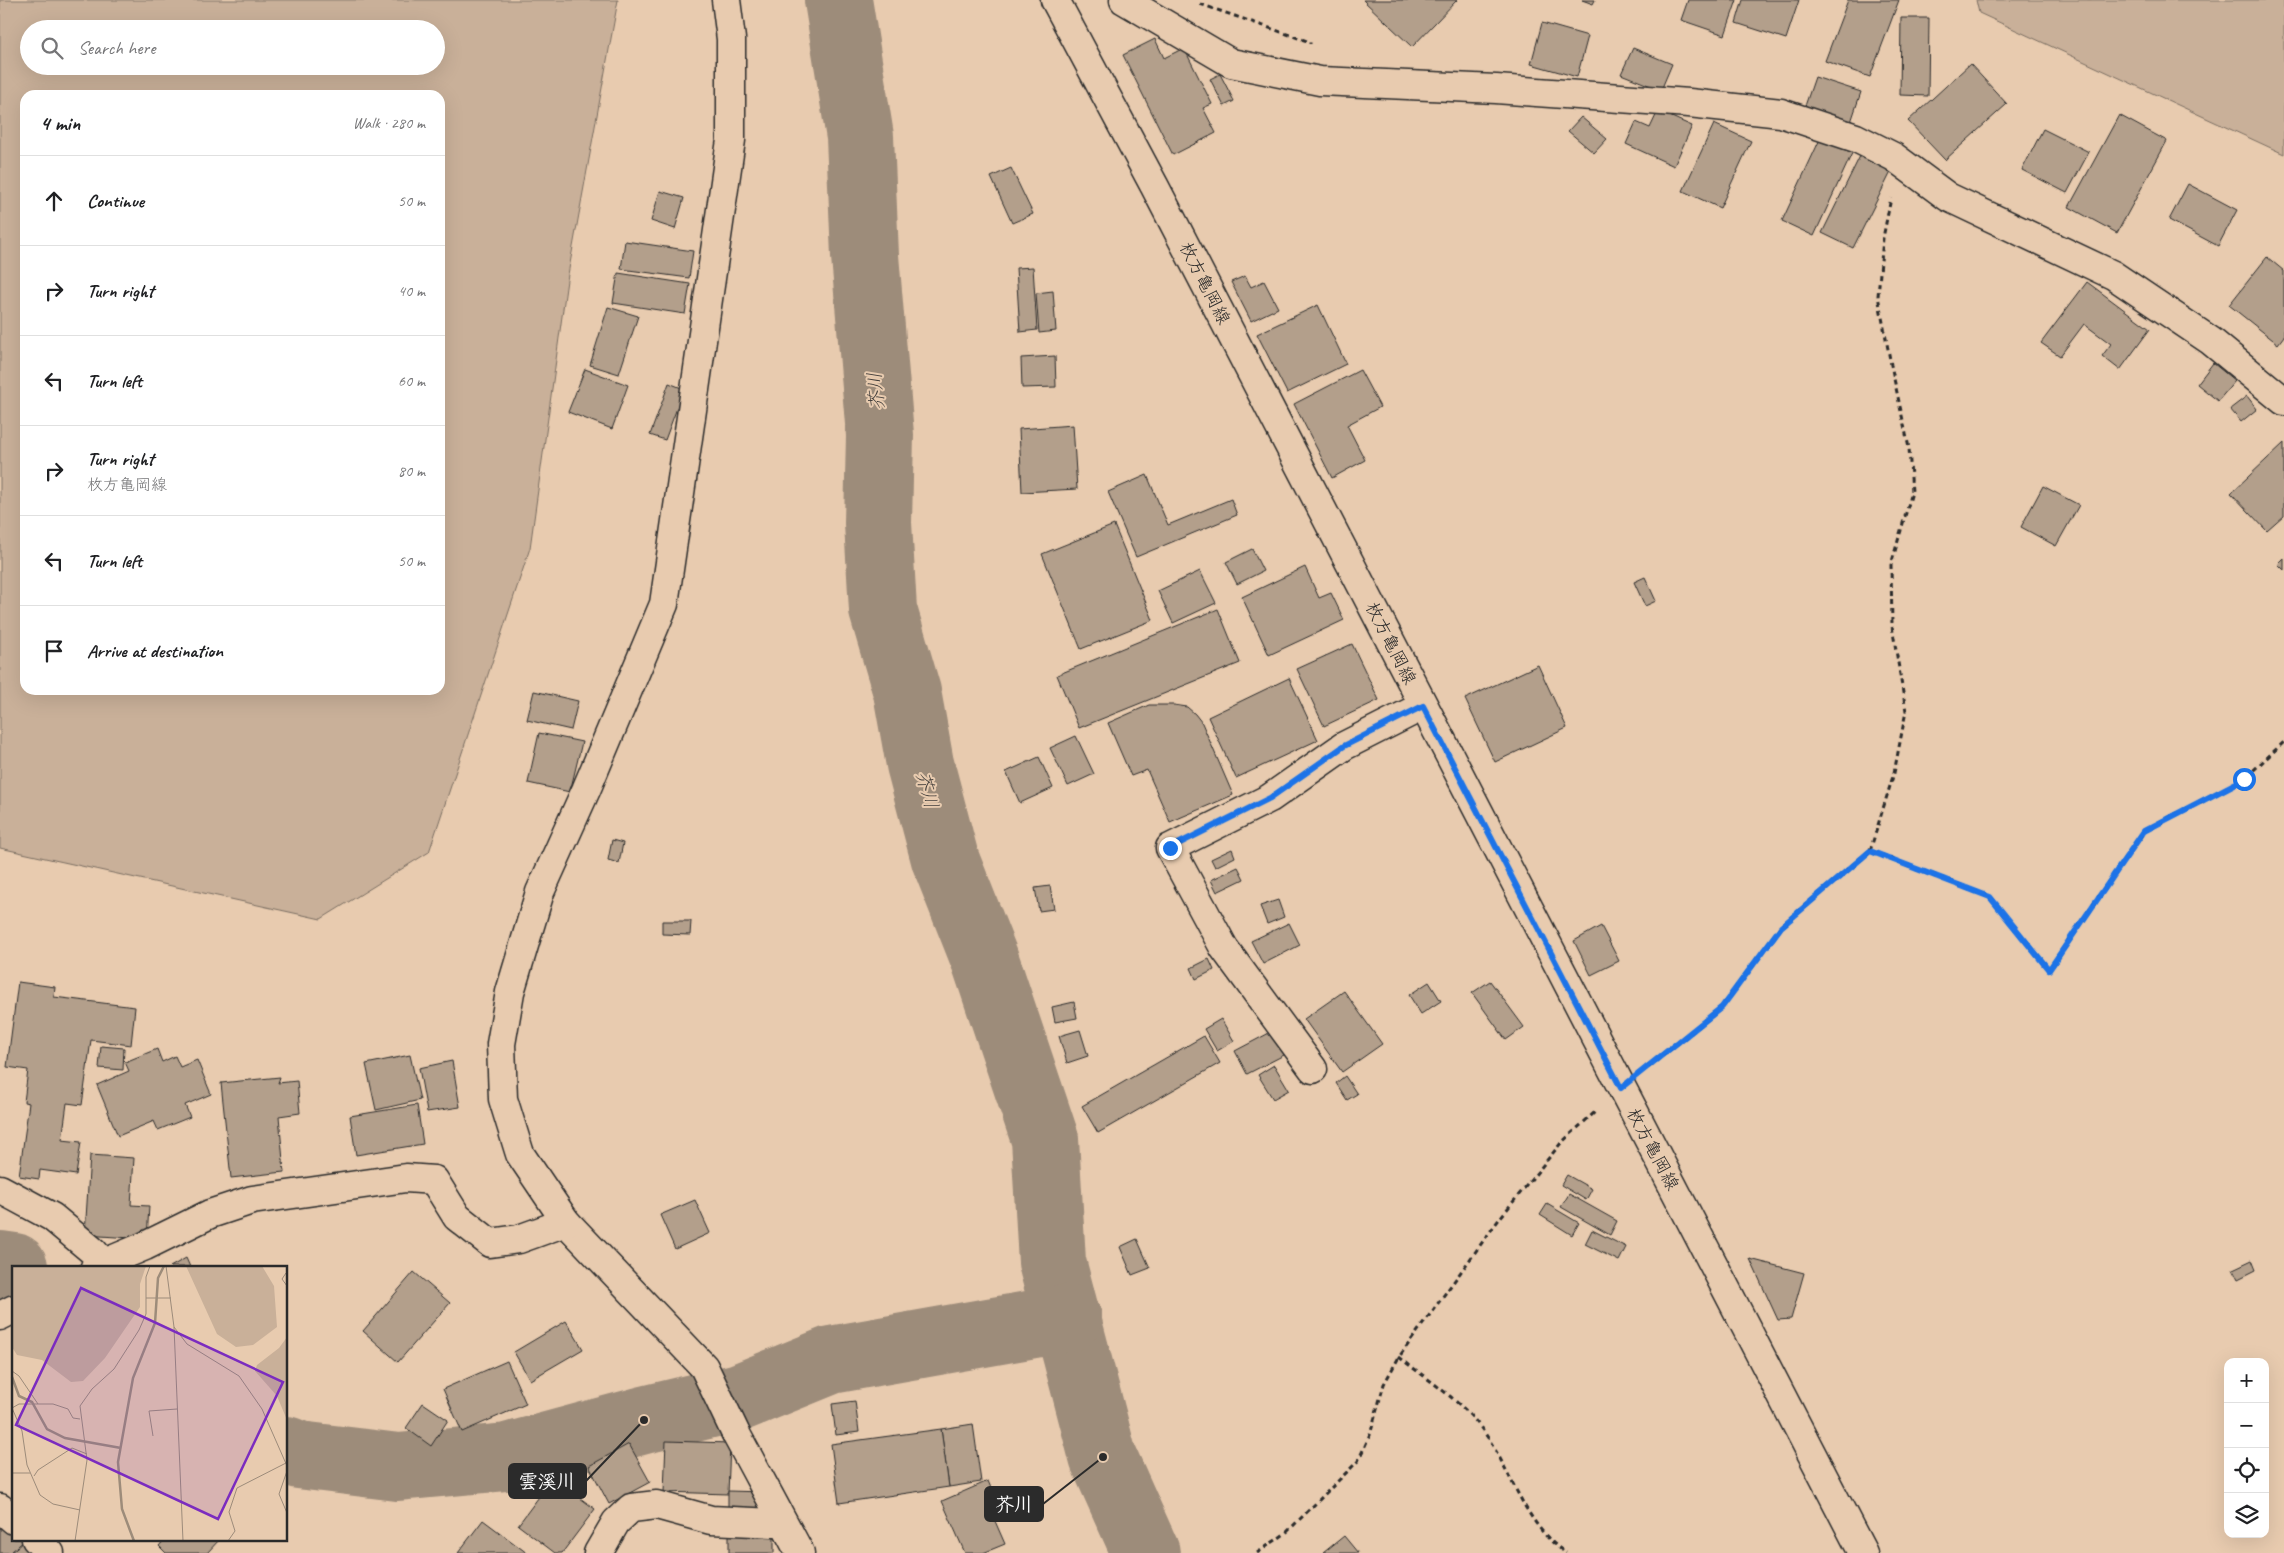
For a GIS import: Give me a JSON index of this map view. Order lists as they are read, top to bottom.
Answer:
{
  "streets": {
    "street": ["枚方亀岡線"]
  },
  "water": ["芥川"],
  "places": ["雲溪川", "芥川"],
  "page": {
    "search": "Search here",
    "heading": ["4 min", "Walk · 280 m"],
    "list": [
      ["Continue", "50 m"],
      ["Turn right", "40 m"],
      ["Turn left", "60 m"],
      ["Turn right", "枚方亀岡線", "80 m"],
      ["Turn left", "50 m"],
      "Arrive at destination"
    ],
    "map_buttons": ["+", "−"]
  }
}
